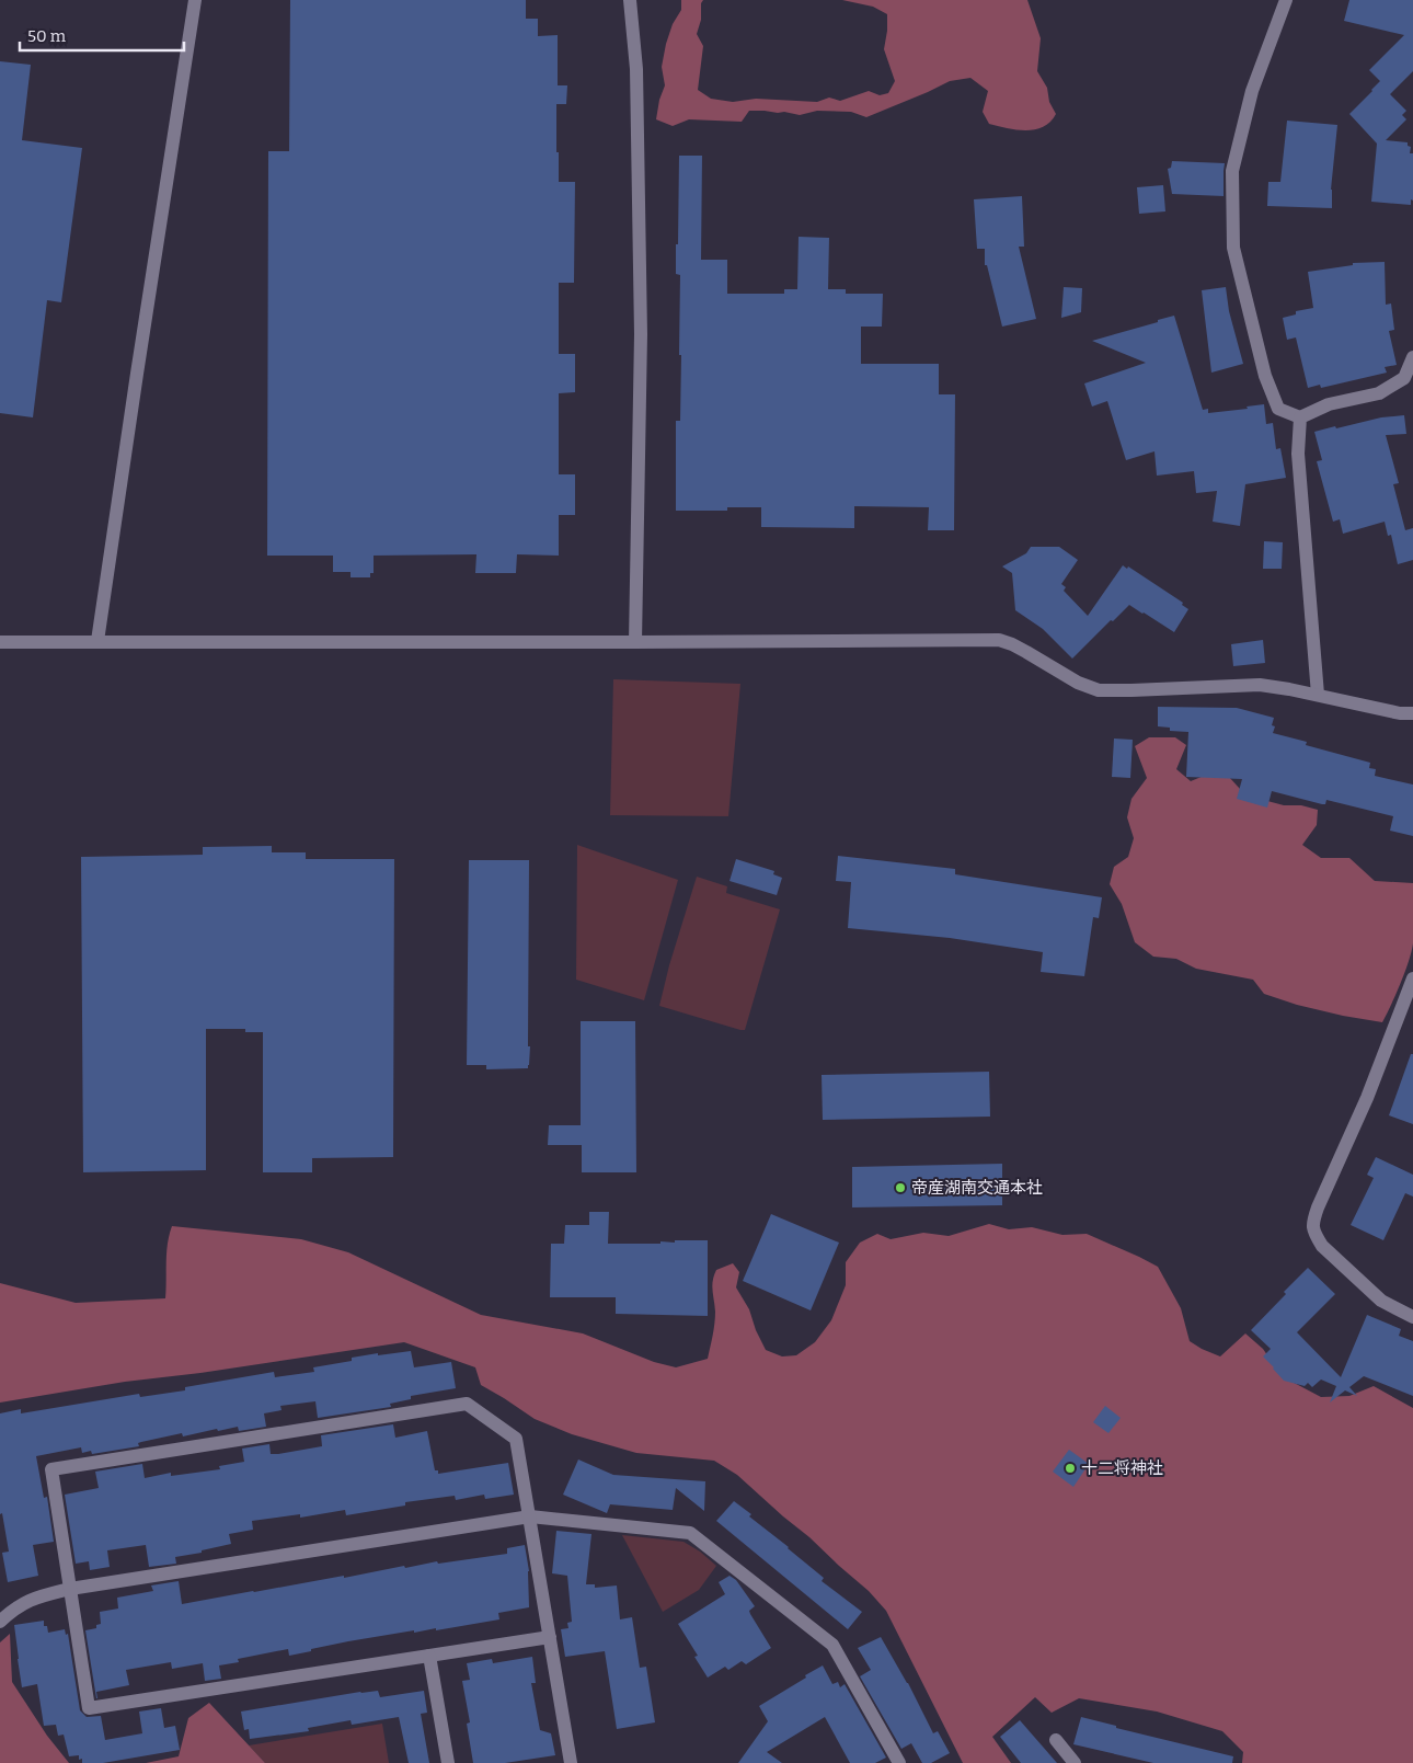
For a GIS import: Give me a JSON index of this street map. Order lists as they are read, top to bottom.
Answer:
{
  "places": ["帝産湖南交通本社", "十二将神社"],
  "scale_bar": "50 m"
}
